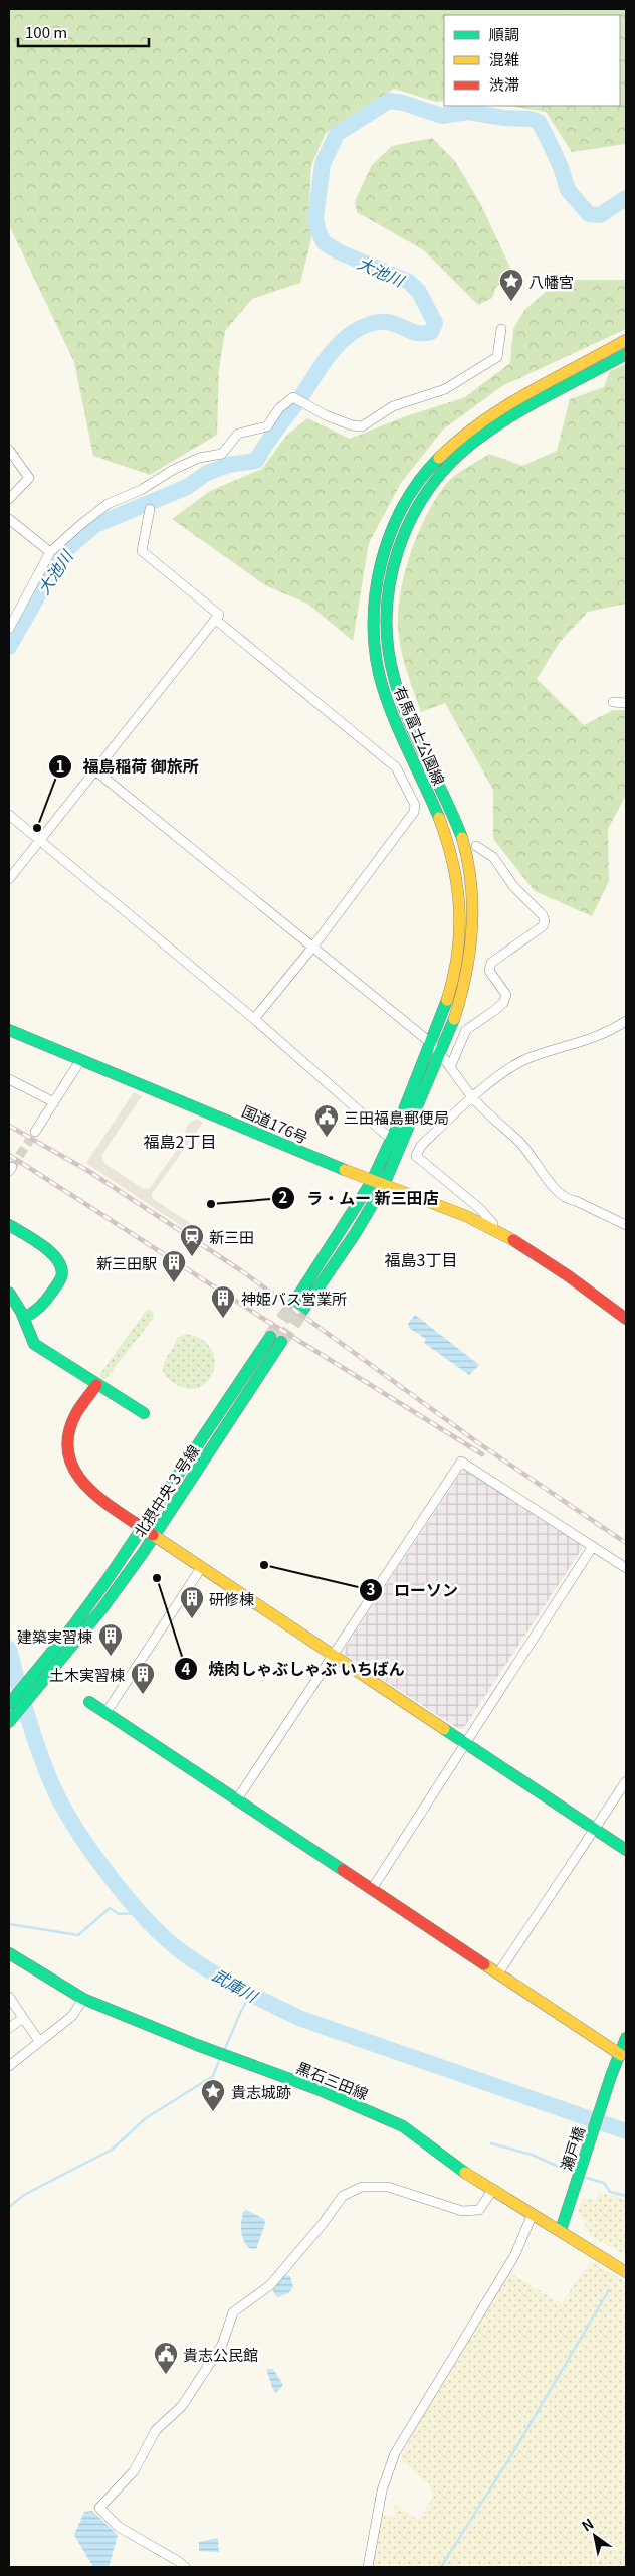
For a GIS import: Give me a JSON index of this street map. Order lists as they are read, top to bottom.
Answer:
{
  "streets": {
    "main road": [
      "有馬富士公園線",
      "国道176号",
      "北摂中央３号線",
      "黒石三田線",
      "瀬戸橋"
    ]
  },
  "crossings": [
    ["有馬富士公園線", "国道176号"],
    ["黒石三田線", "瀬戸橋"]
  ],
  "districts": ["福島2丁目", "福島3丁目"],
  "water": ["大池川", "武庫川"],
  "places": {
    "place": ["八幡宮", "貴志城跡"],
    "other": [
      "福島稲荷 御旅所",
      "ラ・ムー 新三田店",
      "ローソン",
      "焼肉しゃぶしゃぶ いちばん"
    ],
    "public building": ["三田福島郵便局", "貴志公民館"],
    "station": ["新三田"],
    "building": [
      "新三田駅",
      "神姫バス営業所",
      "研修棟",
      "建築実習棟",
      "土木実習棟"
    ]
  },
  "legend": ["順調", "混雑", "渋滞"],
  "scale_bar": "100 m",
  "north": "top left"
}
